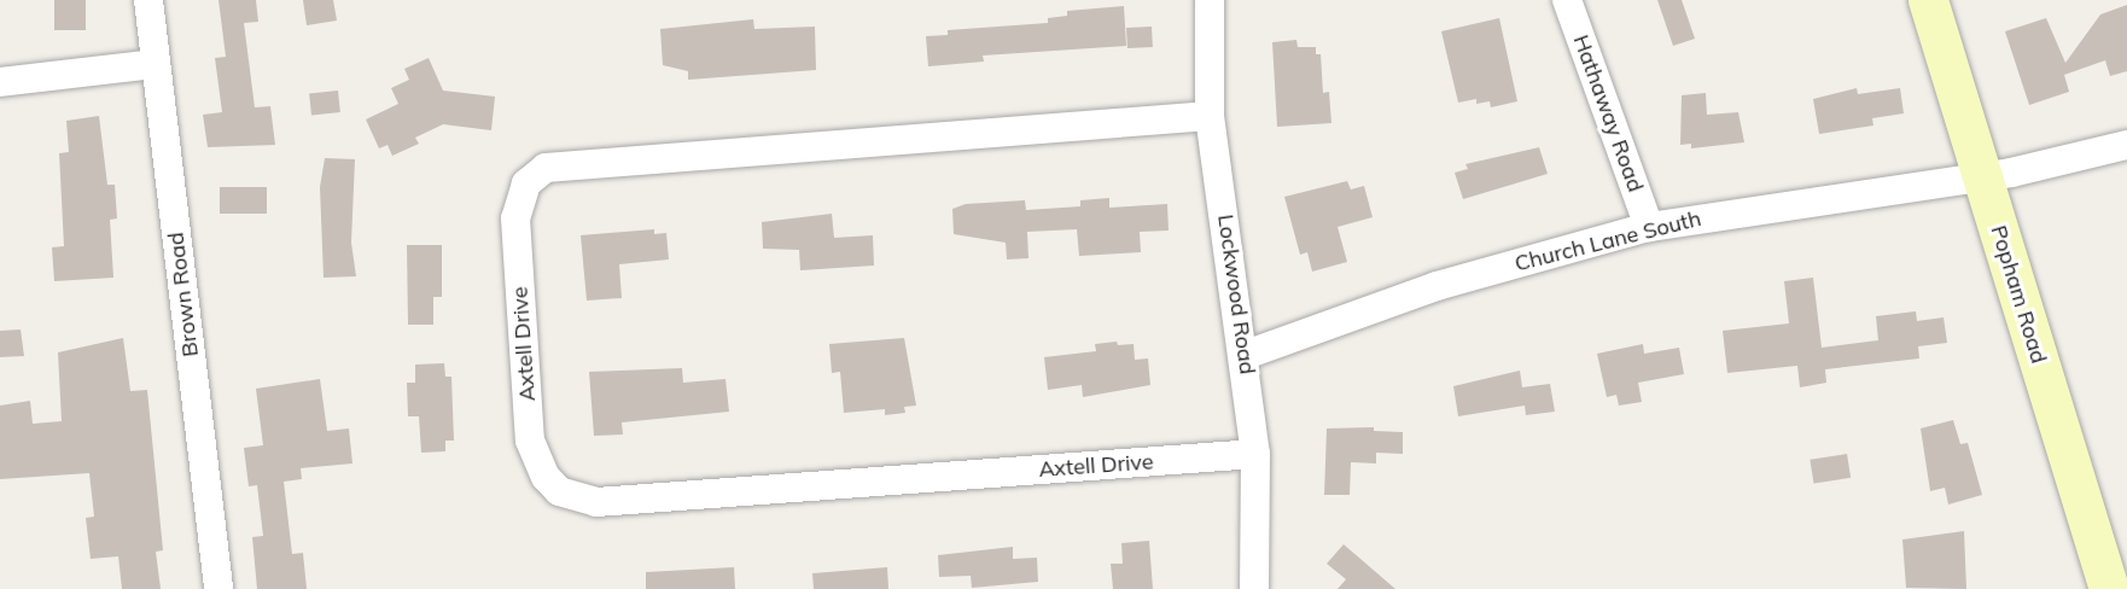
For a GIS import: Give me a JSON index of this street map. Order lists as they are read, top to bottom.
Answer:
{
  "streets": {
    "main road": ["Popham Road"],
    "street": [
      "Hathaway Road",
      "Church Lane South",
      "Brown Road",
      "Lockwood Road",
      "Axtell Drive"
    ]
  },
  "crossings": [
    ["Hathaway Road", "Church Lane South"],
    ["Church Lane South", "Lockwood Road"],
    ["Church Lane South", "Popham Road"],
    ["Lockwood Road", "Axtell Drive"]
  ]
}
